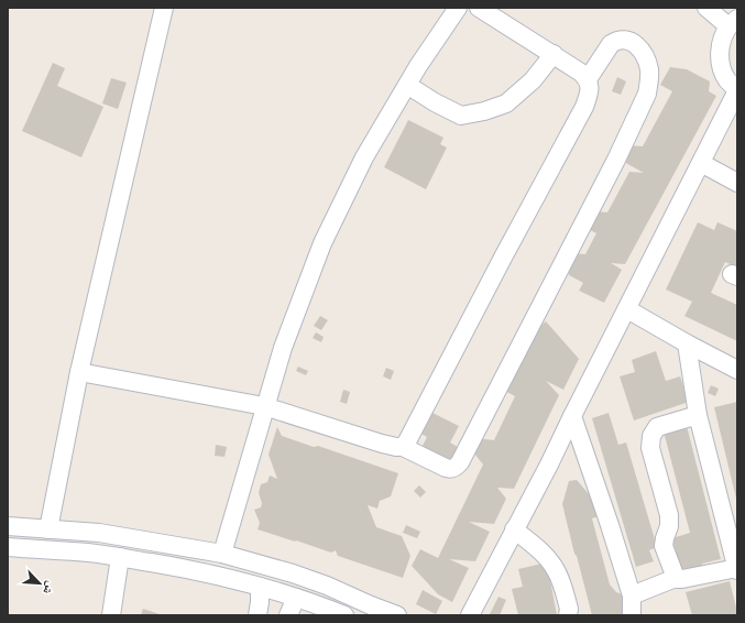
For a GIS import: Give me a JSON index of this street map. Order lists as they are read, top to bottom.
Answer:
{
  "north": "bottom right"
}
